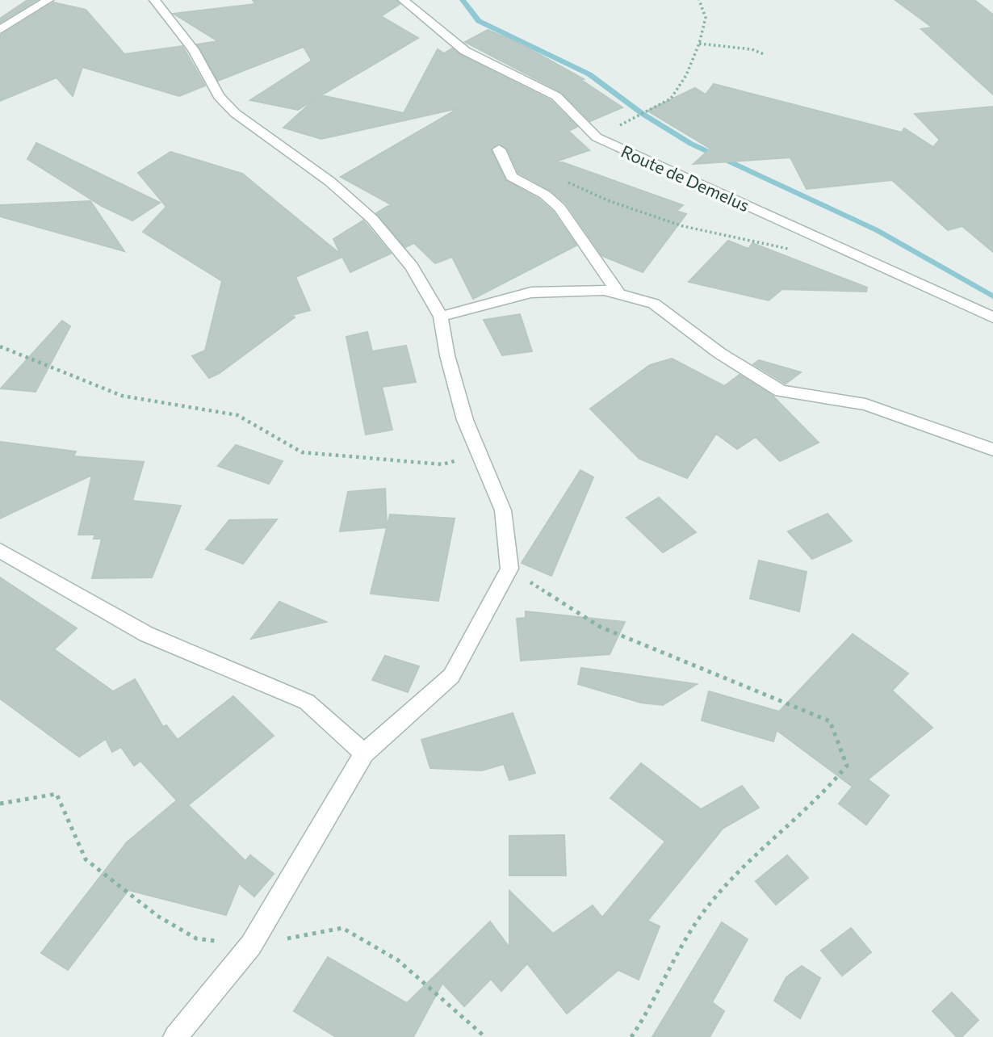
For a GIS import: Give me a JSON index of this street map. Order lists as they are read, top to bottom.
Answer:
{
  "streets": {
    "street": ["Route de Demelus"]
  }
}
